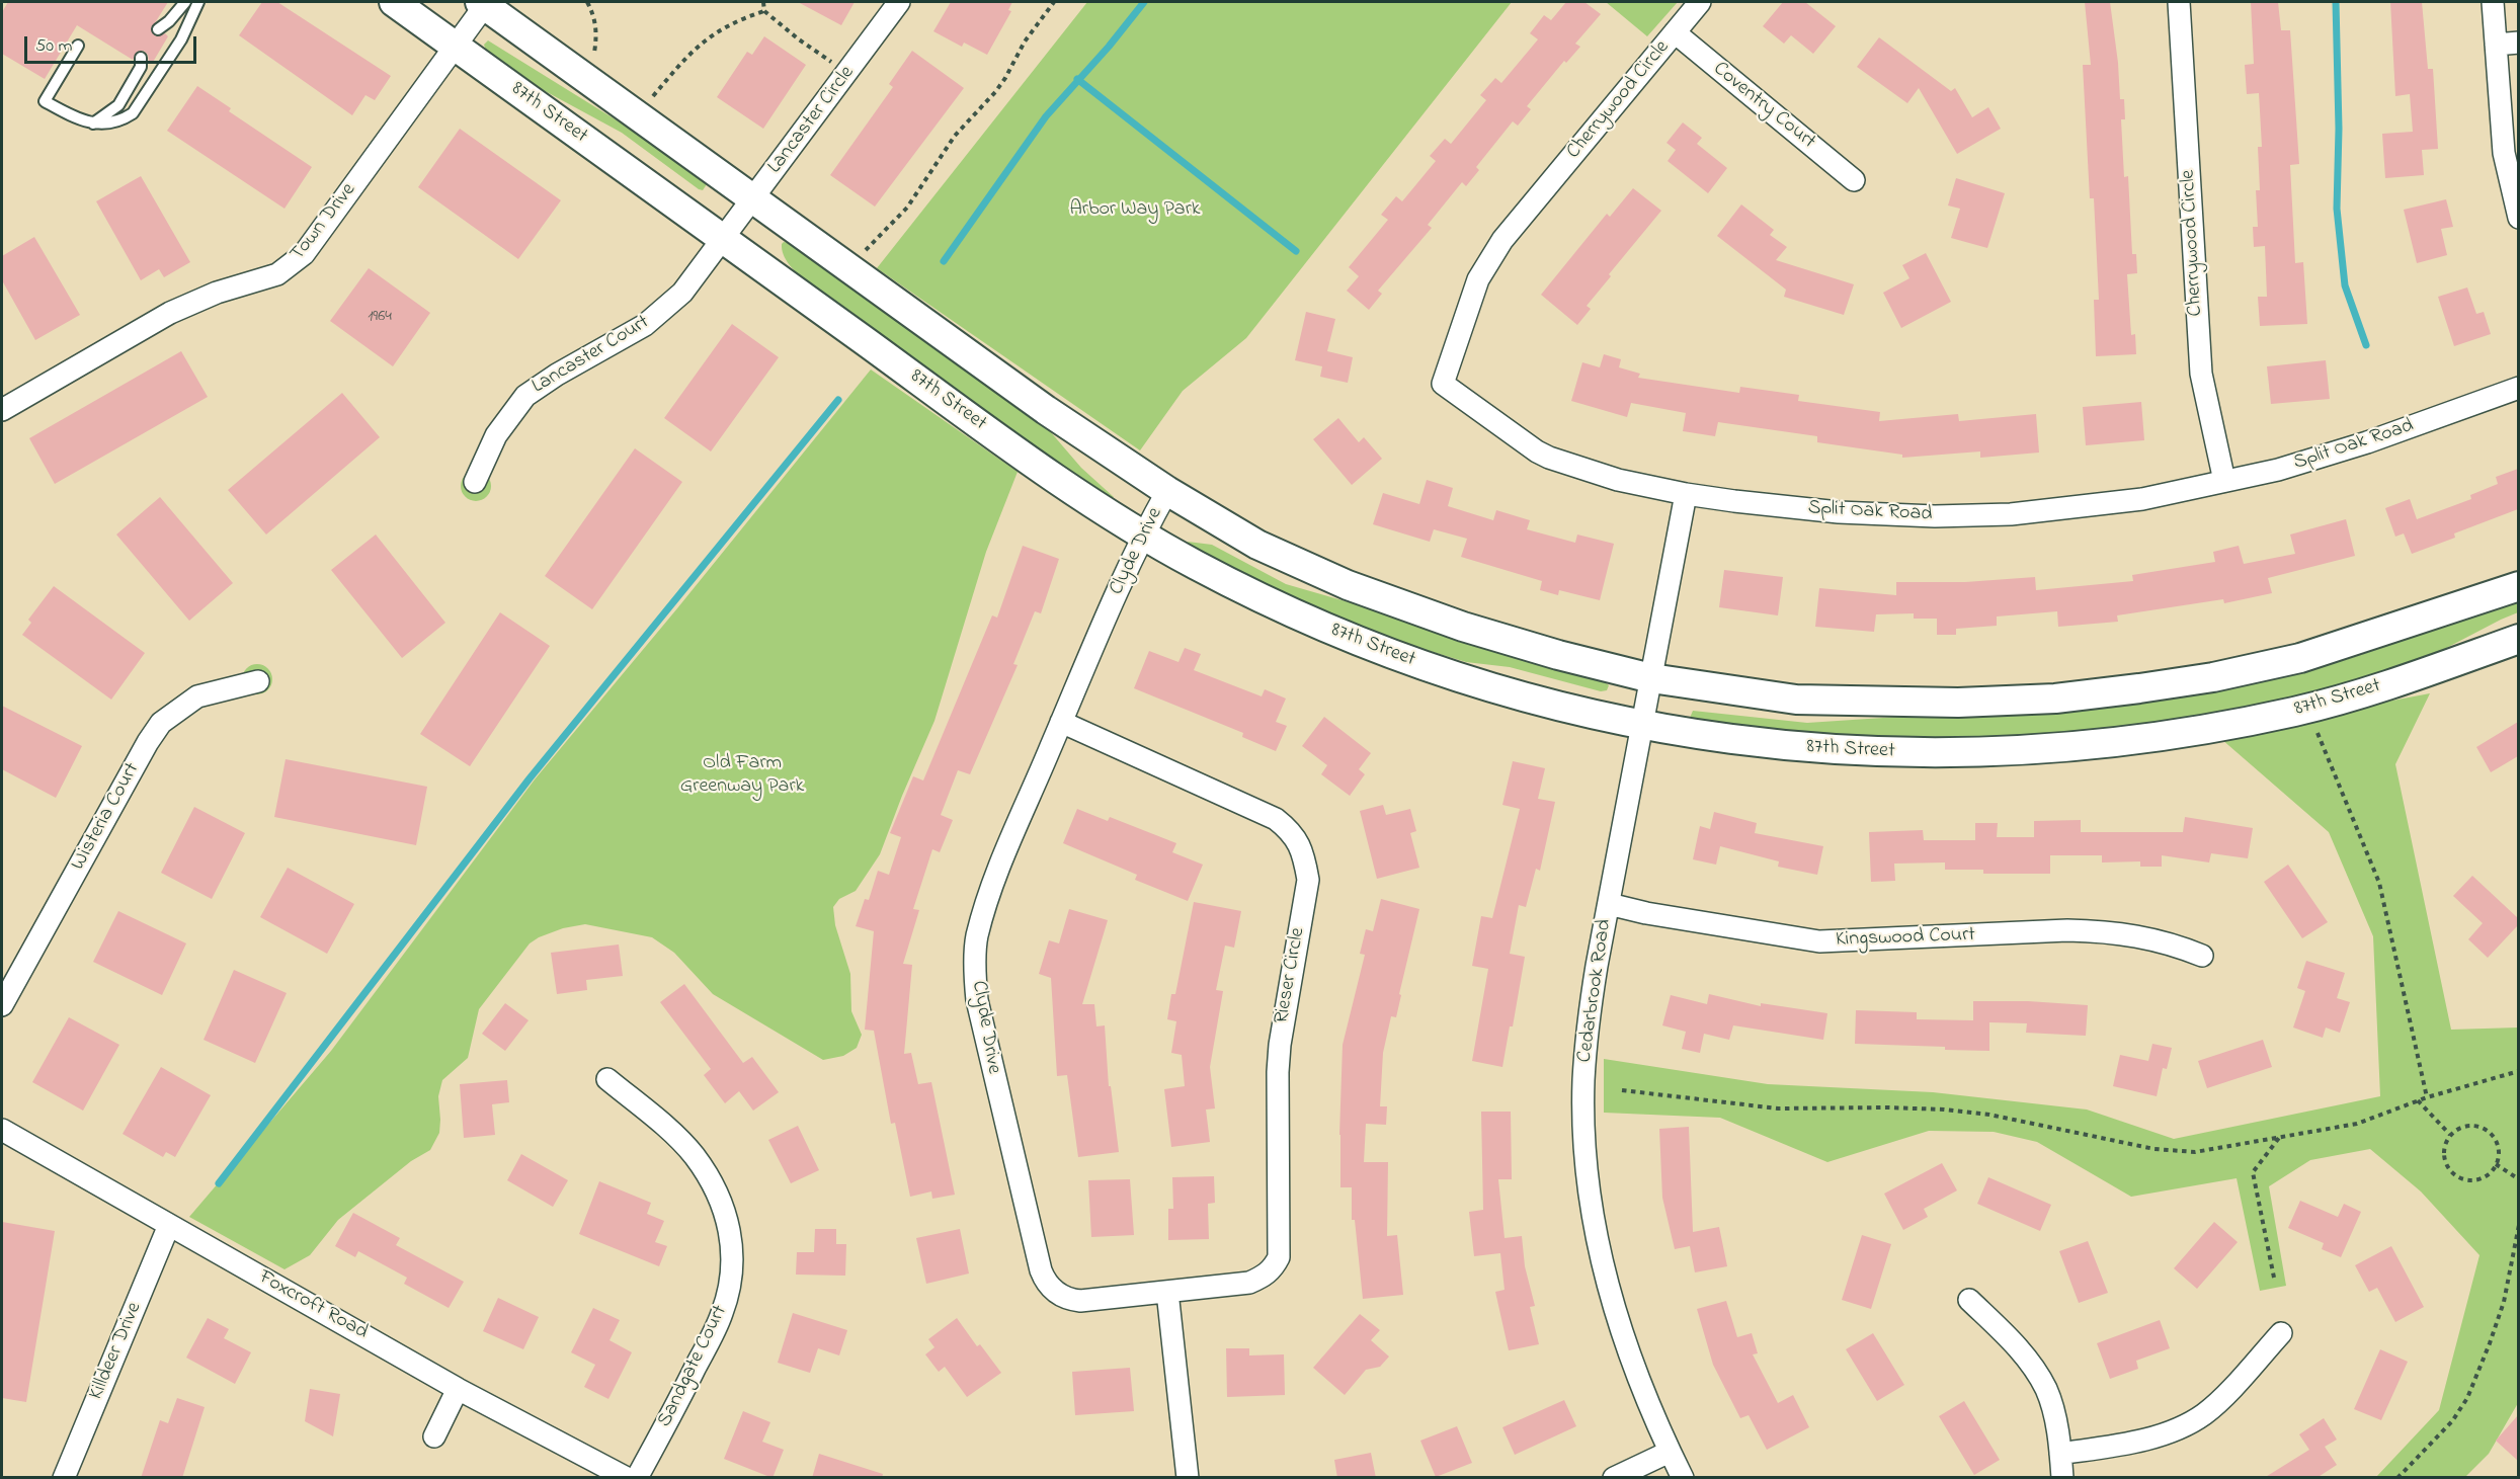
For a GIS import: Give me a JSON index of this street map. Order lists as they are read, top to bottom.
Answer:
{
  "streets": {
    "street": [
      "Cherrywood Circle",
      "Coventry Court",
      "87th Street",
      "Lancaster Circle",
      "Town Drive",
      "Lancaster Court",
      "Split Oak Road",
      "Clyde Drive",
      "Wisteria Court",
      "Kingswood Court",
      "Rieser Circle",
      "Cedarbrook Road",
      "Foxcroft Road",
      "Killdeer Drive",
      "Sandgate Court"
    ]
  },
  "crossings": [
    ["Cherrywood Circle", "Coventry Court"],
    ["Cherrywood Circle", "Split Oak Road"],
    ["87th Street", "Lancaster Circle"],
    ["87th Street", "Town Drive"],
    ["87th Street", "Lancaster Court"],
    ["87th Street", "Clyde Drive"],
    ["87th Street", "Cedarbrook Road"],
    ["Lancaster Circle", "Lancaster Court"],
    ["Split Oak Road", "Cedarbrook Road"],
    ["Clyde Drive", "Rieser Circle"],
    ["Kingswood Court", "Cedarbrook Road"],
    ["Foxcroft Road", "Killdeer Drive"]
  ],
  "parks": ["Arbor Way Park", "Old Farm Greenway Park"],
  "house_numbers": ["1964"],
  "scale_bar": "50 m"
}
